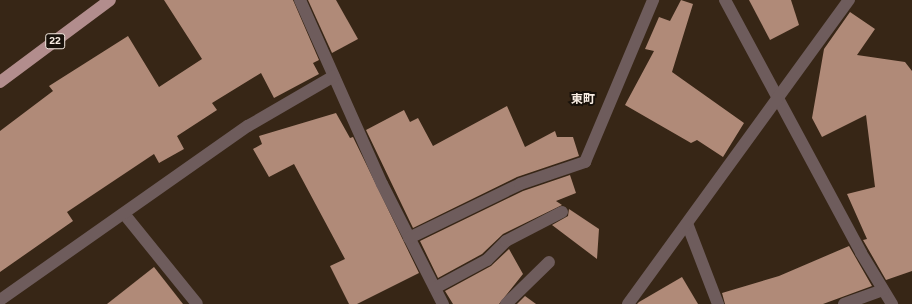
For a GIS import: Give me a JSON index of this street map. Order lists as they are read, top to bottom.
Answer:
{
  "streets": {
    "main road": ["22"]
  },
  "districts": ["東町"]
}
